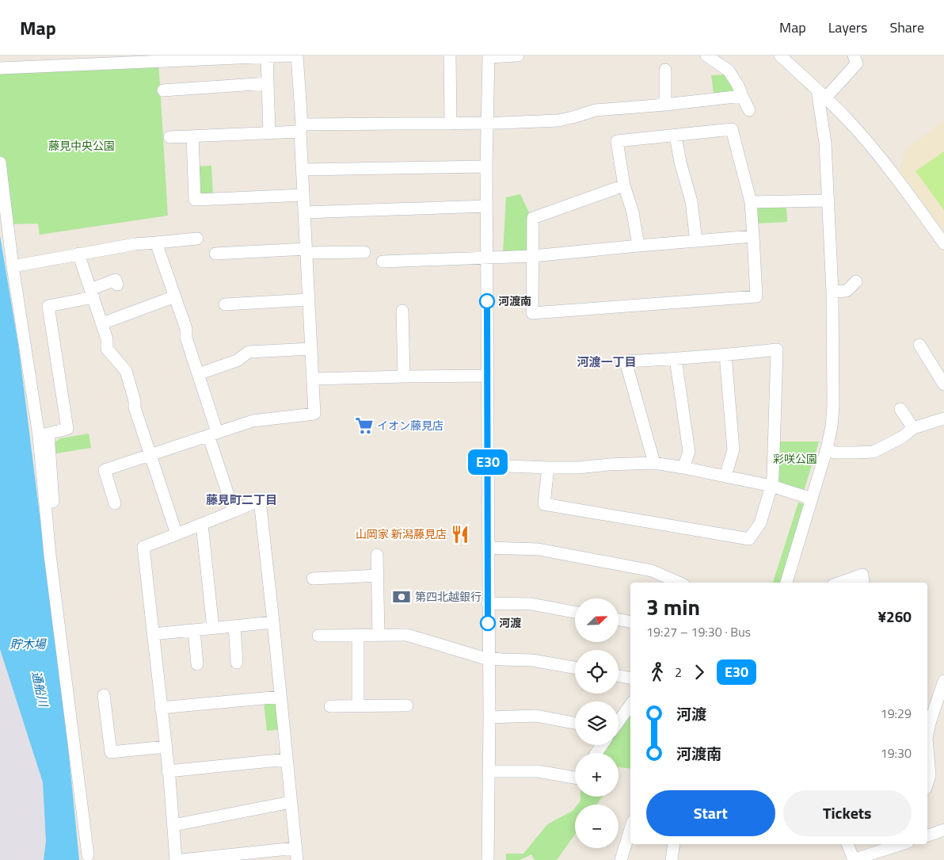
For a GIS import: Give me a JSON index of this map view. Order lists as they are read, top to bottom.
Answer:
{
  "districts": ["河渡一丁目", "藤見町二丁目"],
  "water": ["貯木場", "通船川"],
  "parks": ["藤見中央公園", "彩咲公園"],
  "places": {
    "other": ["河渡南", "河渡"],
    "supermarket": ["イオン藤見店"],
    "restaurant": ["山岡家 新潟藤見店"],
    "bank": ["第四北越銀行"]
  },
  "lines": ["bus line E30"],
  "north": "top right",
  "page": {
    "header": "Map",
    "nav": ["Map", "Layers", "Share"],
    "on_map": "E30",
    "heading": ["3 min", "19:27 – 19:30 · Bus", "¥260"],
    "map_buttons": ["+", "−"],
    "legs": ["2", "E30"],
    "list": [
      {
        "name": "河渡",
        "value": "19:29"
      },
      {
        "name": "河渡南",
        "value": "19:30"
      }
    ],
    "buttons": ["Start", "Tickets"]
  }
}
